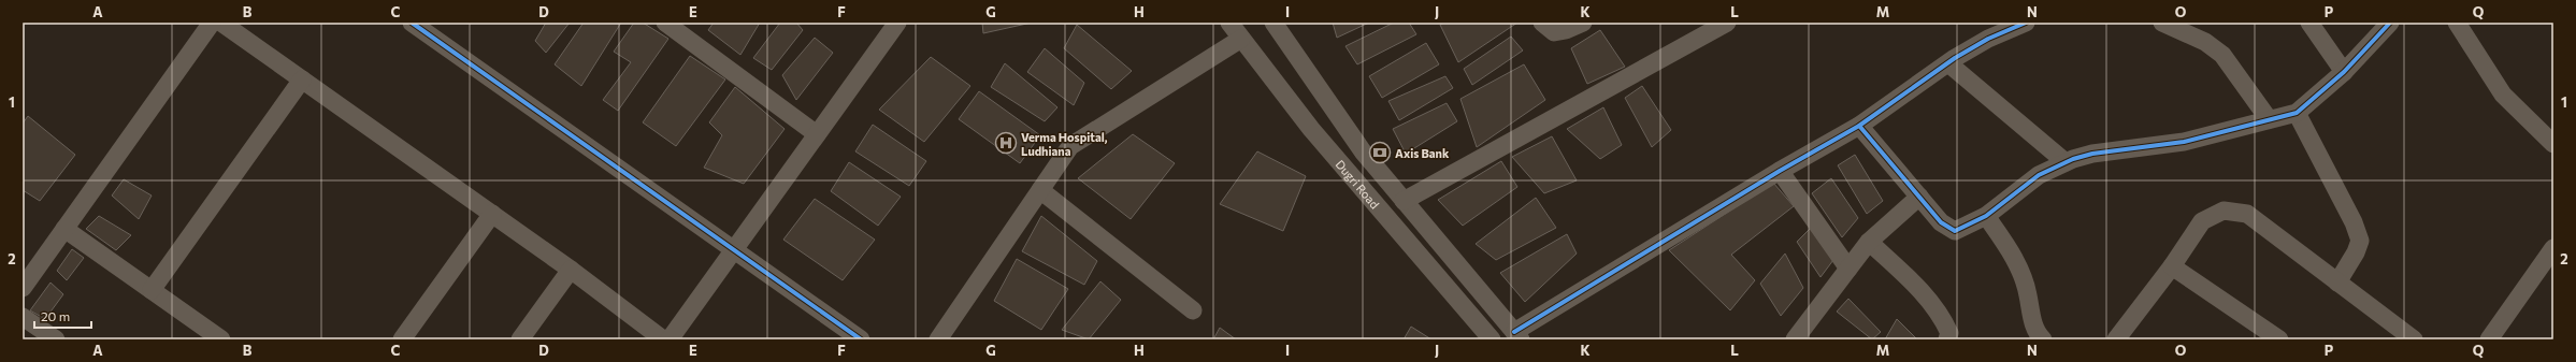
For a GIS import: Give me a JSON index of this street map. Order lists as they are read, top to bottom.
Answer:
{
  "streets": {
    "street": ["Dugri Road"]
  },
  "places": {
    "hospital": ["Verma Hospital, Ludhiana"],
    "bank": ["Axis Bank"]
  },
  "scale_bar": "20 m",
  "grid": {
    "columns": [
      "A",
      "B",
      "C",
      "D",
      "E",
      "F",
      "G",
      "H",
      "I",
      "J",
      "K",
      "L",
      "M",
      "N",
      "O",
      "P",
      "Q"
    ],
    "rows": ["1", "2"]
  }
}
